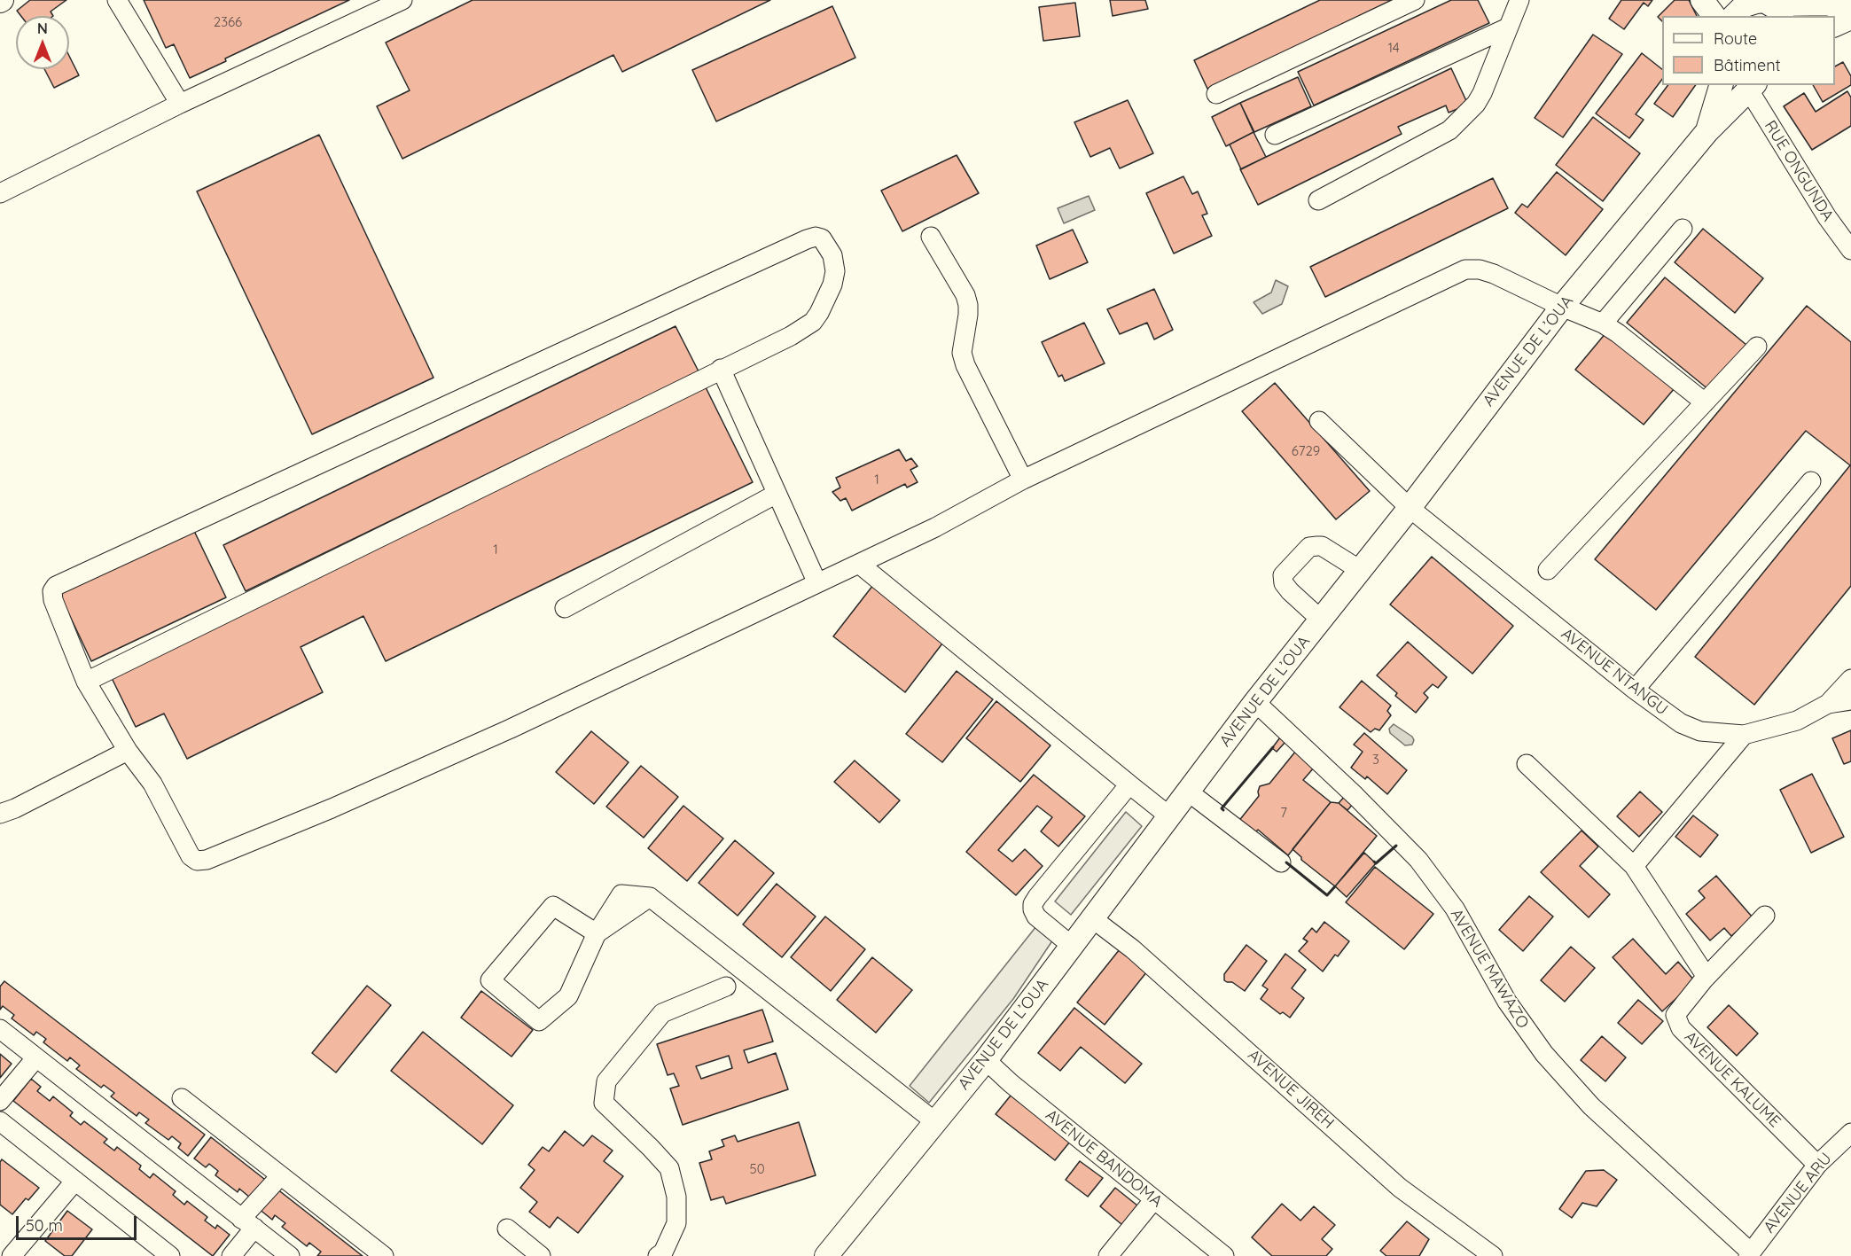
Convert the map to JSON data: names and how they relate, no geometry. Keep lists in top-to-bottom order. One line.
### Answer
{"streets":{"main road":["AVENUE DE L’OUA"],"street":["RUE ONGUNDA","AVENUE NTANGU","AVENUE MAWAZO","AVENUE KALUME","AVENUE JIREH","AVENUE BANDOMA","AVENUE ARU"]},"crossings":[["RUE ONGUNDA","AVENUE DE L’OUA"],["AVENUE DE L’OUA","AVENUE NTANGU"],["AVENUE DE L’OUA","AVENUE MAWAZO"],["AVENUE DE L’OUA","AVENUE JIREH"],["AVENUE DE L’OUA","AVENUE BANDOMA"],["AVENUE MAWAZO","AVENUE ARU"],["AVENUE KALUME","AVENUE ARU"]],"house_numbers":["2366","14","6729","1","1","3","7","50"],"legend":["Route","Bâtiment"],"scale_bar":"50 m","north":"top"}
